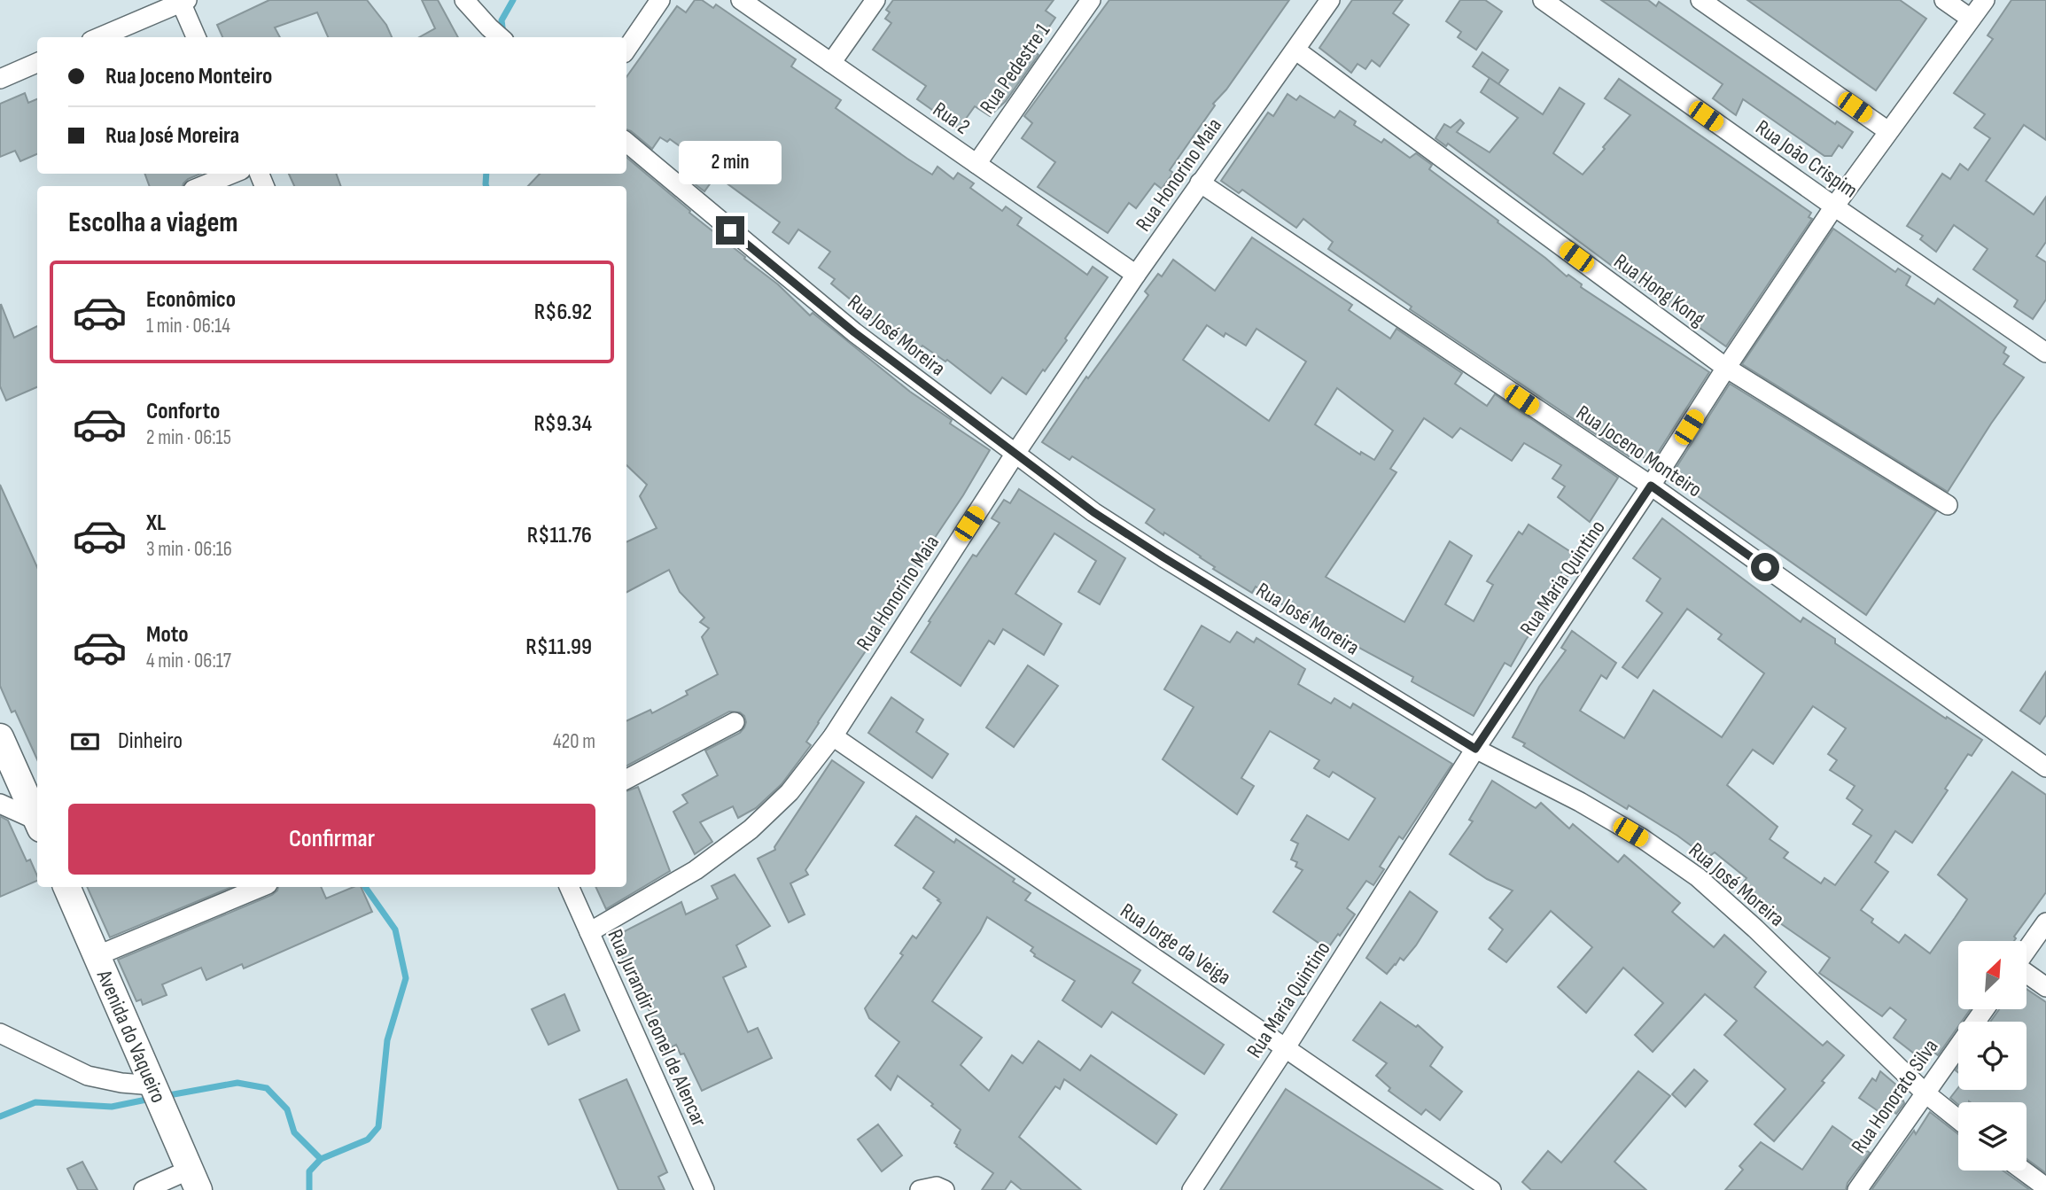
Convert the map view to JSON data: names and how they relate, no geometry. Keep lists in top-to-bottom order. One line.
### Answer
{"streets":{"street":["Rua Pedestre 1","Rua 2","Rua João Crispim","Rua Honorino Maia","Rua Hong Kong","Rua José Moreira","Rua Joceno Monteiro","Rua Maria Quintino","Rua Jorge da Veiga","Rua Jurandir Leonel de Alencar","Avenida do Vaqueiro","Rua Honorato Silva"]},"crossings":[["Rua Pedestre 1","Rua 2"],["Rua 2","Rua Honorino Maia"],["Rua João Crispim","Rua Maria Quintino"],["Rua Honorino Maia","Rua Hong Kong"],["Rua Honorino Maia","Rua José Moreira"],["Rua Honorino Maia","Rua Joceno Monteiro"],["Rua Honorino Maia","Rua Jorge da Veiga"],["Rua Honorino Maia","Rua Jurandir Leonel de Alencar"],["Rua Hong Kong","Rua Maria Quintino"],["Rua José Moreira","Rua Maria Quintino"],["Rua José Moreira","Rua Honorato Silva"],["Rua Joceno Monteiro","Rua Maria Quintino"],["Rua Maria Quintino","Rua Jorge da Veiga"]],"north":"top right","page":{"banner":["Rua Joceno Monteiro","Rua José Moreira"],"bubble":"2 min","heading":"Escolha a viagem","list":[{"name":"Econômico","note":"1 min · 06:14","value":"R$6.92"},{"name":"Conforto","note":"2 min · 06:15","value":"R$9.34"},{"name":"XL","note":"3 min · 06:16","value":"R$11.76"},{"name":"Moto","note":"4 min · 06:17","value":"R$11.99"}],"pay":["Dinheiro","420 m"],"buttons":"Confirmar"}}
